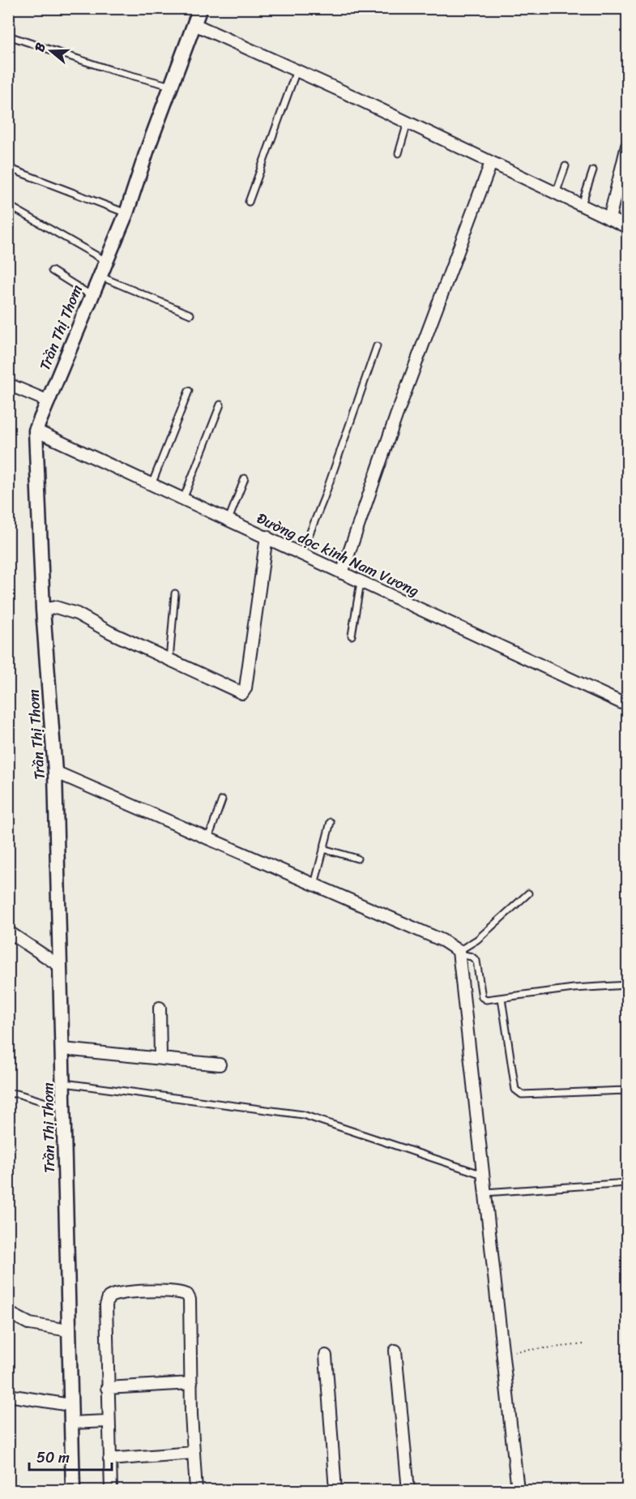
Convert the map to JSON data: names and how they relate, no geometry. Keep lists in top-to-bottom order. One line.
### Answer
{"streets":{"street":["Trần Thị Thơm","Đường dọc kinh Nam Vương"]},"crossings":[["Trần Thị Thơm","Đường dọc kinh Nam Vương"]],"scale_bar":"50 m","north":"left"}
